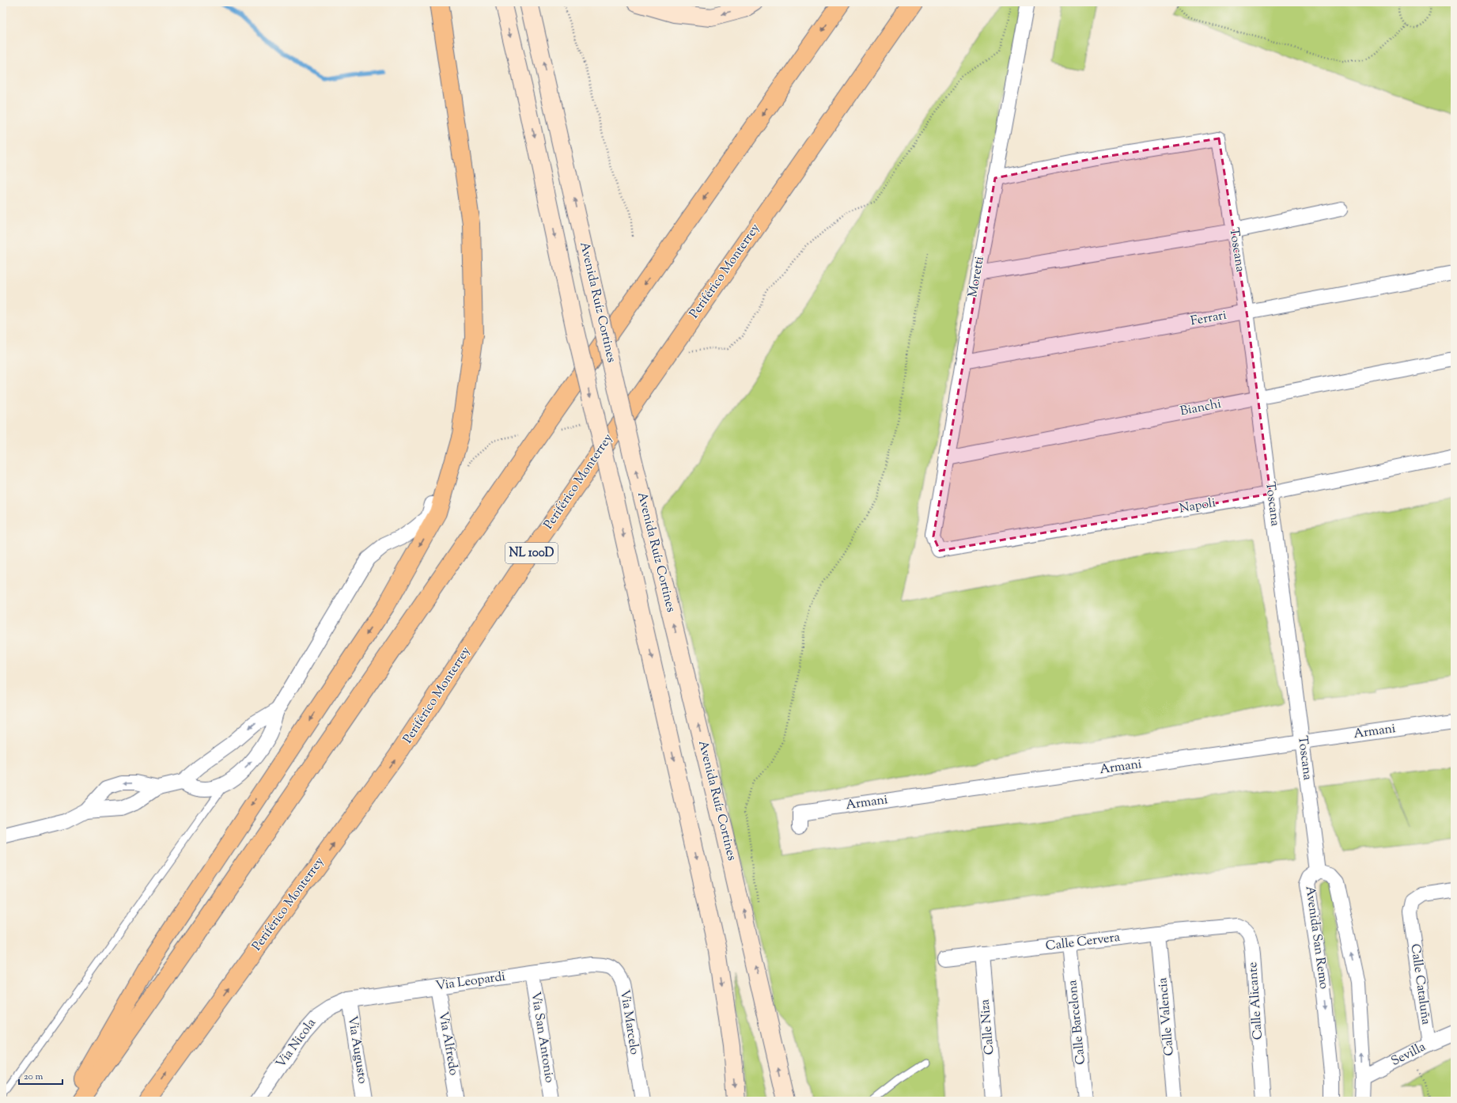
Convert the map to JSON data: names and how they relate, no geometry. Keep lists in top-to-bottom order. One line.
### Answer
{"streets":{"highway":["Periférico Monterrey","NL 100D"],"main road":["Avenida Ruíz Cortines"],"street":["Toscana","Moretti","Ferrari","Bianchi","Napoli","Armani","Avenida San Remo","Calle Cervera","Via Leopardi","Calle Cataluña","Calle Alicante","Calle Valencia","Via Marcelo","Calle Barcelona","Calle Niza","Via San Antonio","Via Nicola","Via Alfredo","Via Augusto","Sevilla"]},"crossings":[["Toscana","Moretti"],["Toscana","Ferrari"],["Toscana","Bianchi"],["Toscana","Napoli"],["Toscana","Armani"],["Toscana","Avenida San Remo"],["Moretti","Ferrari"],["Moretti","Bianchi"],["Moretti","Napoli"],["Avenida San Remo","Sevilla"],["Calle Cervera","Calle Alicante"],["Calle Cervera","Calle Valencia"],["Calle Cervera","Calle Barcelona"],["Calle Cervera","Calle Niza"],["Via Leopardi","Via Marcelo"],["Via Leopardi","Via San Antonio"],["Via Leopardi","Via Nicola"],["Via Leopardi","Via Alfredo"],["Via Leopardi","Via Augusto"],["Calle Cataluña","Sevilla"],["Via Nicola","Via Augusto"]],"scale_bar":"20 m"}
